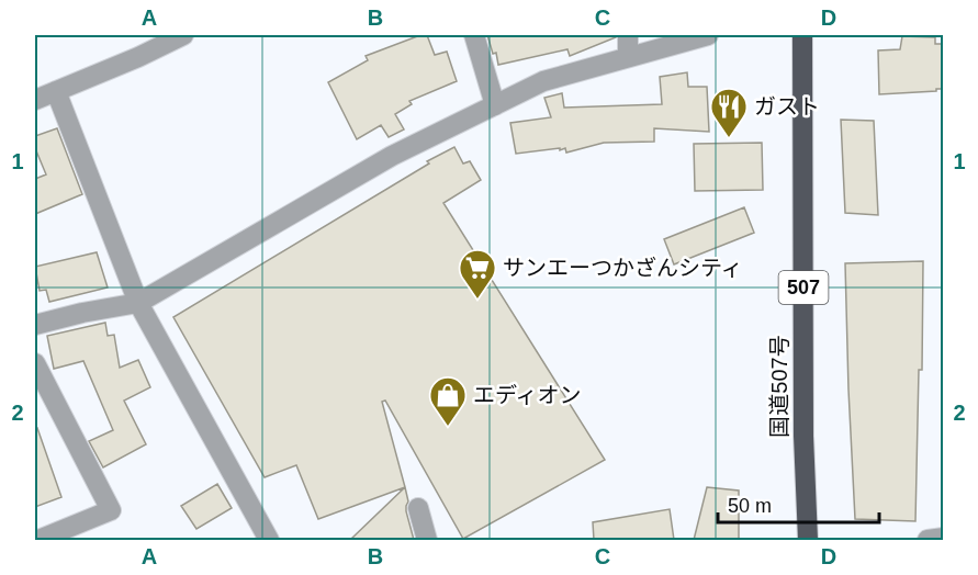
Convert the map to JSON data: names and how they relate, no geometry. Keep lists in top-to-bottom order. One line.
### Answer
{"streets":{"highway":["507","国道507号"]},"places":{"restaurant":["ガスト"],"supermarket":["サンエーつかざんシティ"],"shop":["エディオン"]},"scale_bar":"50 m","grid":{"columns":["A","B","C","D"],"rows":["1","2"]}}
